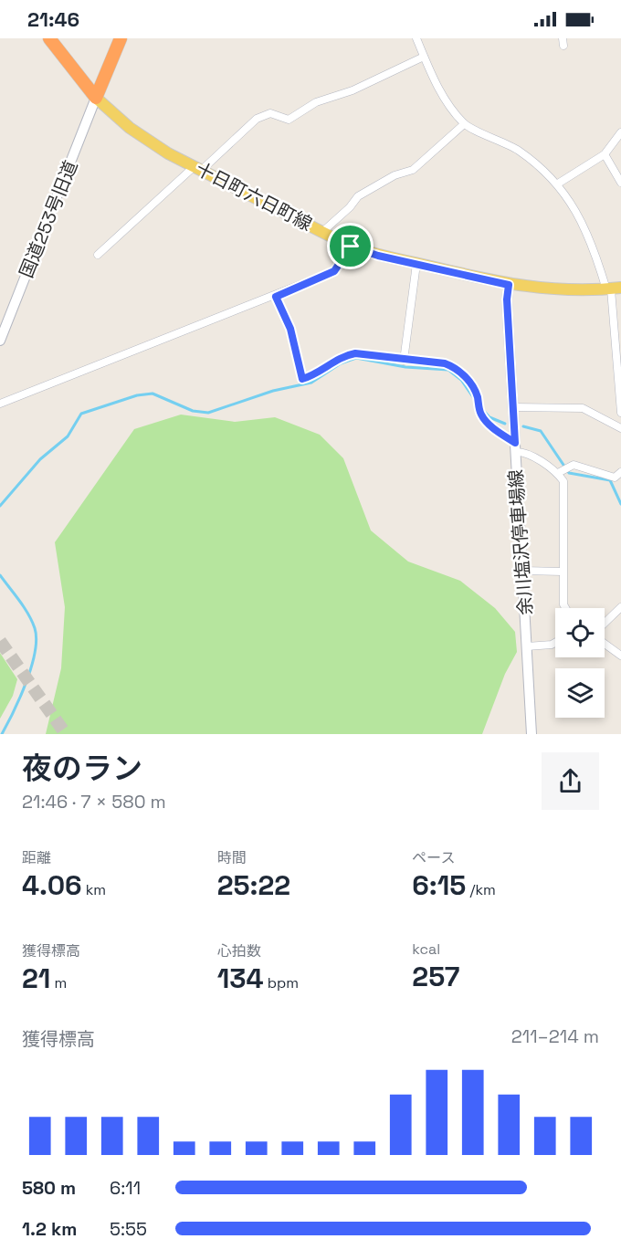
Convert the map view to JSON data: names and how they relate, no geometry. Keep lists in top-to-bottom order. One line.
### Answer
{"streets":{"main road":["十日町六日町線","国道253号旧道","余川塩沢停車場線"]},"crossings":[["十日町六日町線","国道253号旧道"],["十日町六日町線","余川塩沢停車場線"]],"page":{"status":"21:46","heading":["夜のラン","21:46 · 7 × 580 m"],"stats":[["距離","4.06 km"],["時間","25:22"],["ペース","6:15 /km"],["獲得標高","21 m"],["心拍数","134 bpm"],["kcal","257"]],"chart":["獲得標高","211–214 m"],"list":[{"name":"580 m","note":"6:11"},{"name":"1.2 km","note":"5:55"}]}}
